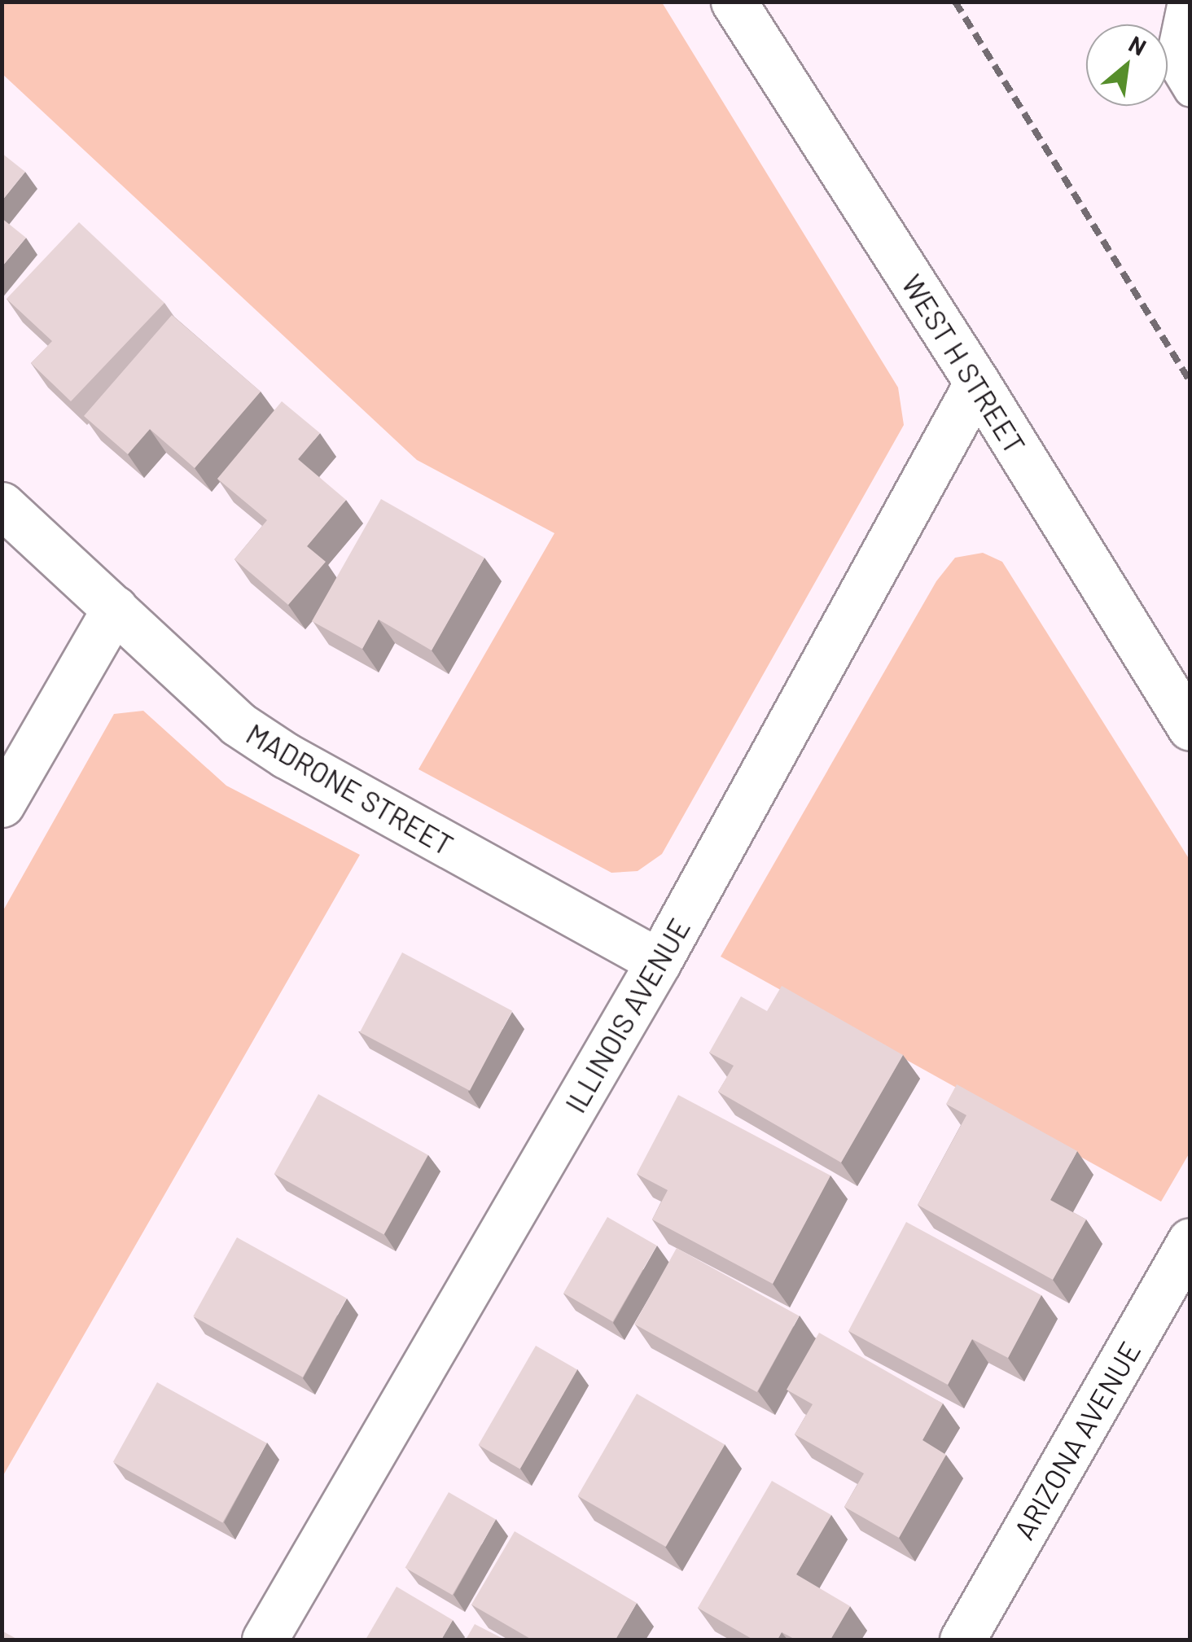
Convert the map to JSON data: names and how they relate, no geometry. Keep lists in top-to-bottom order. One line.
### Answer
{"streets":{"street":["WEST H STREET","MADRONE STREET","ILLINOIS AVENUE","ARIZONA AVENUE"]},"crossings":[["WEST H STREET","ILLINOIS AVENUE"],["MADRONE STREET","ILLINOIS AVENUE"]],"north":"top right"}
